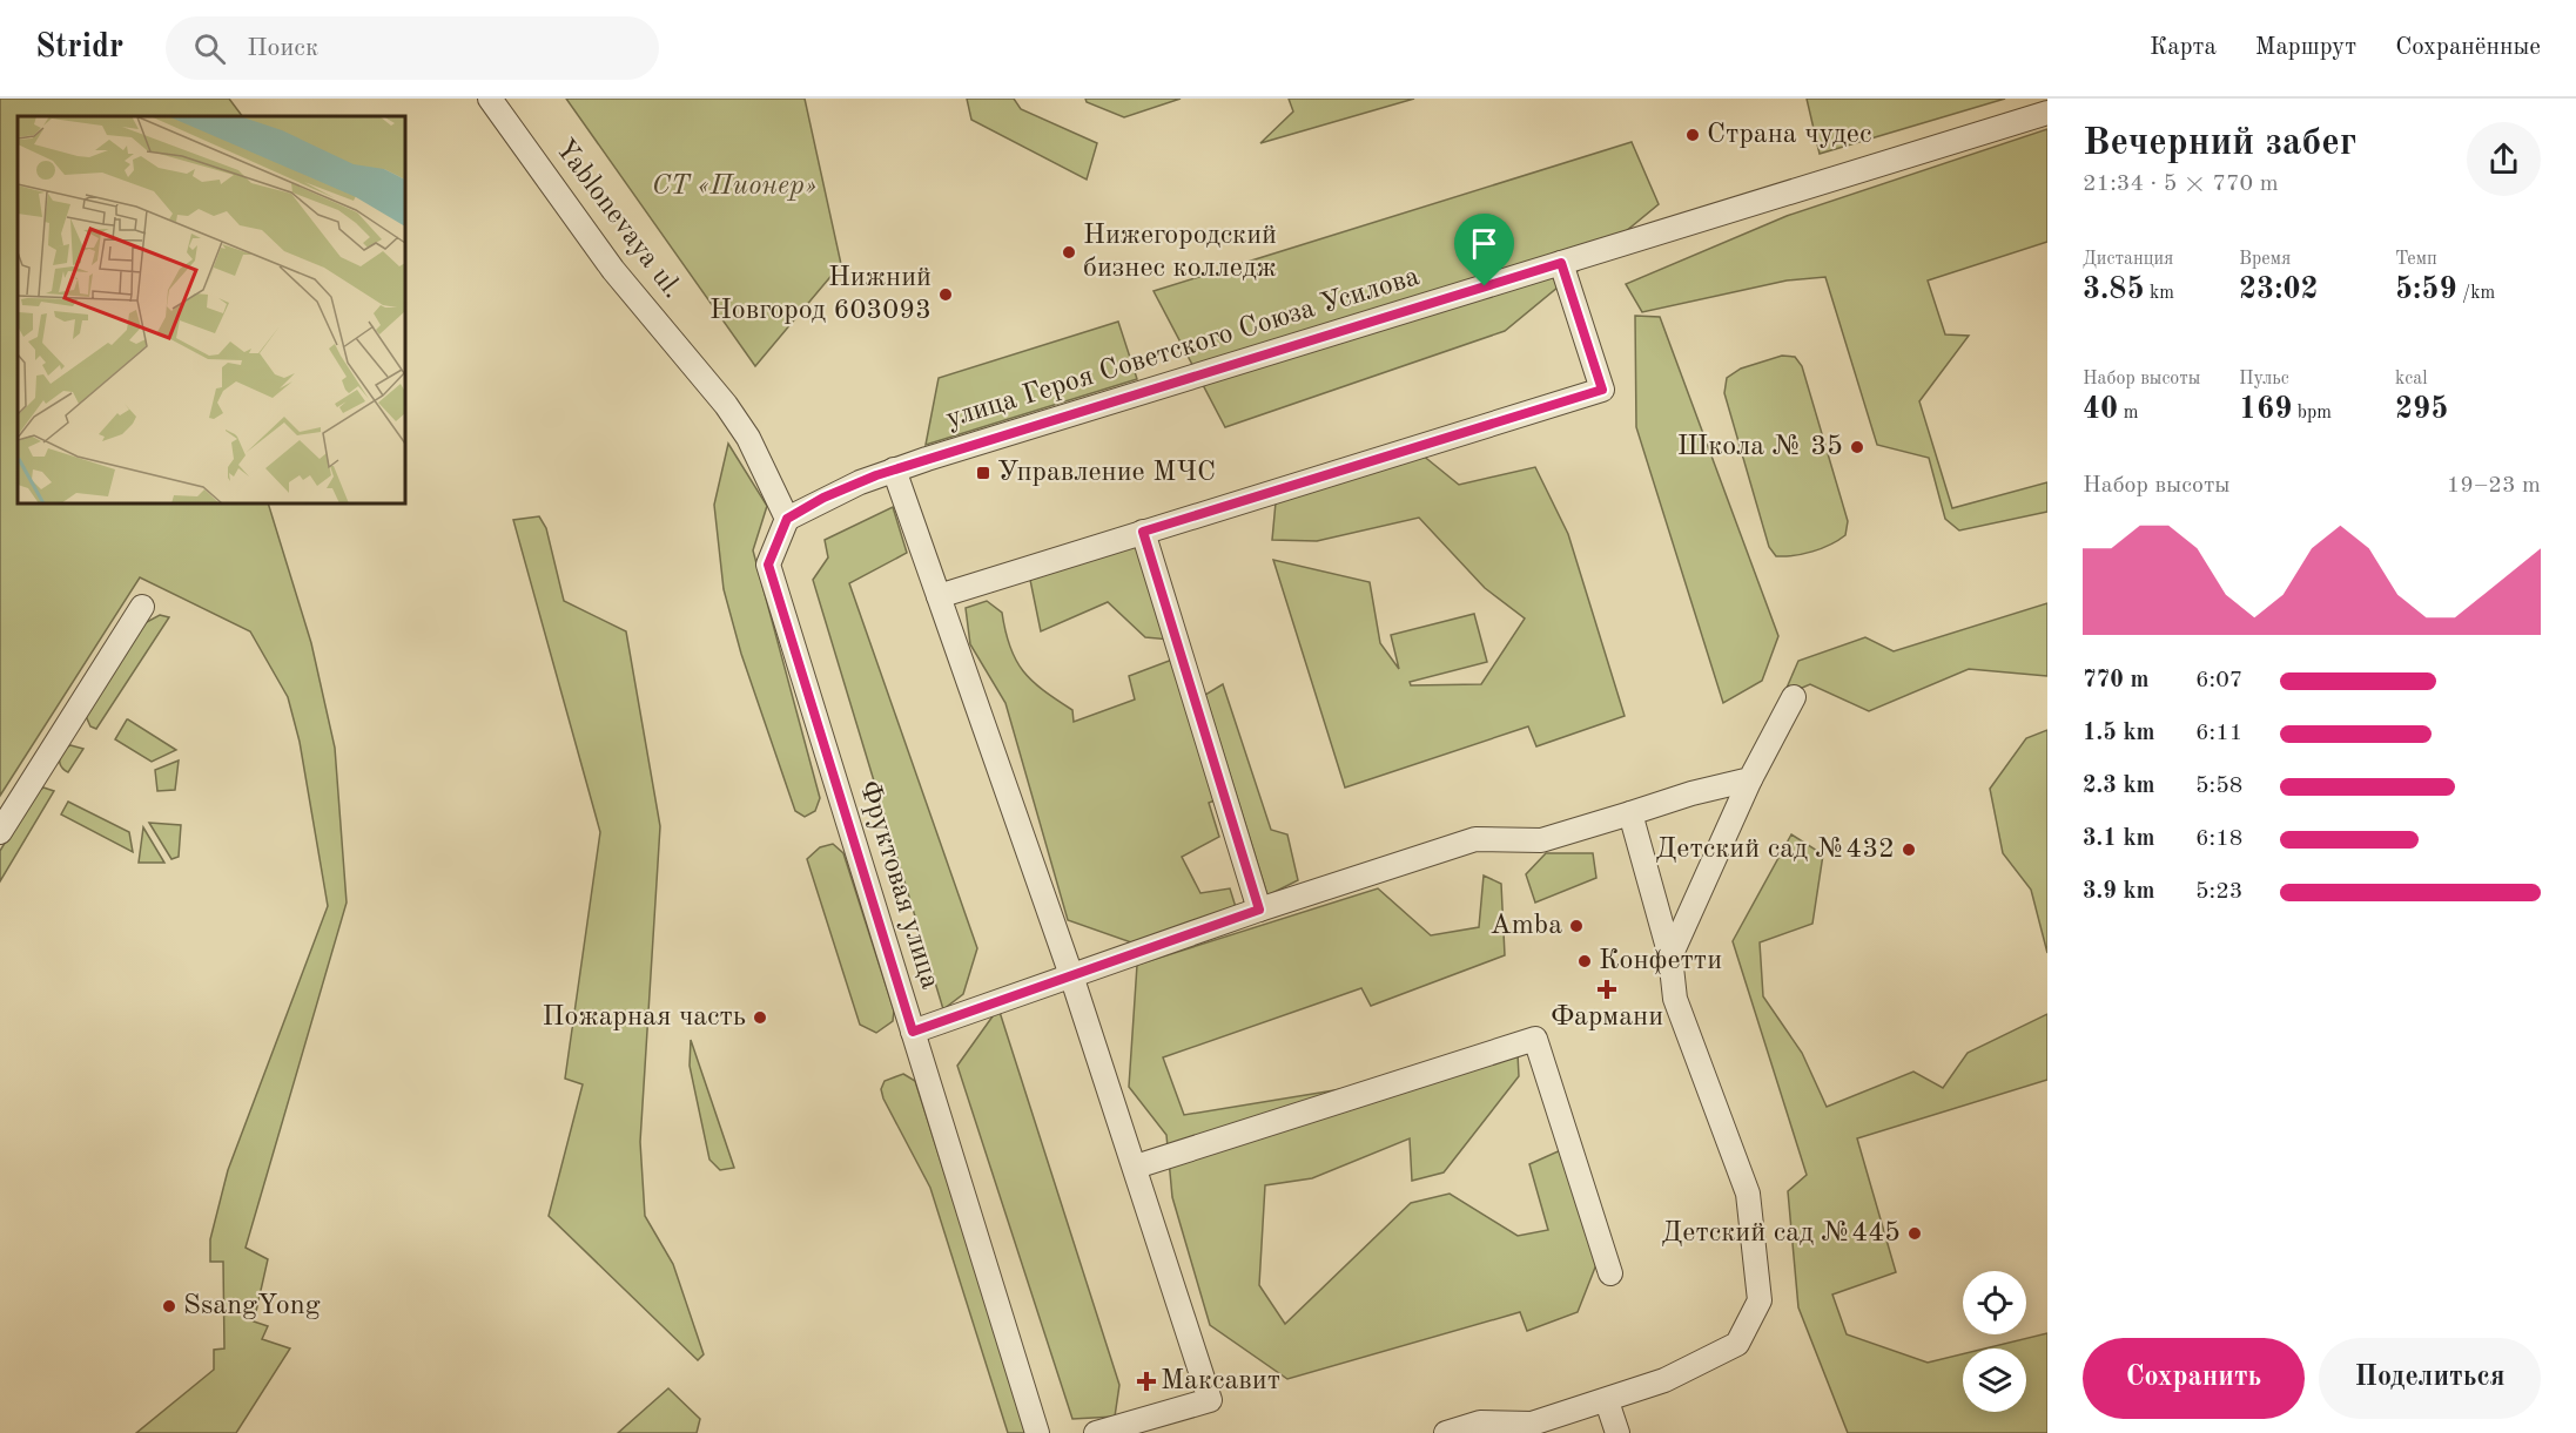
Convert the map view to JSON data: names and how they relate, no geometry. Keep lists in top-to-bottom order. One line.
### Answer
{"streets":{"street":["Yablonevaya ul.","улица Героя Советского Союза Усилова","Фруктовая улица"]},"crossings":[["Yablonevaya ul.","улица Героя Советского Союза Усилова"],["Yablonevaya ul.","Фруктовая улица"],["улица Героя Советского Союза Усилова","Фруктовая улица"]],"parks":["СТ «Пионер»"],"places":{"other":["Страна чудес","Нижегородский бизнес колледж","Нижний Новгород 603093","Школа № 35","Детский сад №432","Amba","Конфетти","Пожарная часть","Детский сад №445","SsangYong"],"transit":["Управление МЧС"],"health":["Фармани","Максавит"]},"page":{"header":"Stridr","search":"Поиск","nav":["Карта","Маршрут","Сохранённые"],"heading":["Вечерний забег","21:34 · 5 × 770 m"],"stats":[["Дистанция","3.85 km"],["Время","23:02"],["Темп","5:59 /km"],["Набор высоты","40 m"],["Пульс","169 bpm"],["kcal","295"]],"chart":["Набор высоты","19–23 m"],"list":[{"name":"770 m","note":"6:07"},{"name":"1.5 km","note":"6:11"},{"name":"2.3 km","note":"5:58"},{"name":"3.1 km","note":"6:18"},{"name":"3.9 km","note":"5:23"}],"buttons":["Сохранить","Поделиться"]}}
